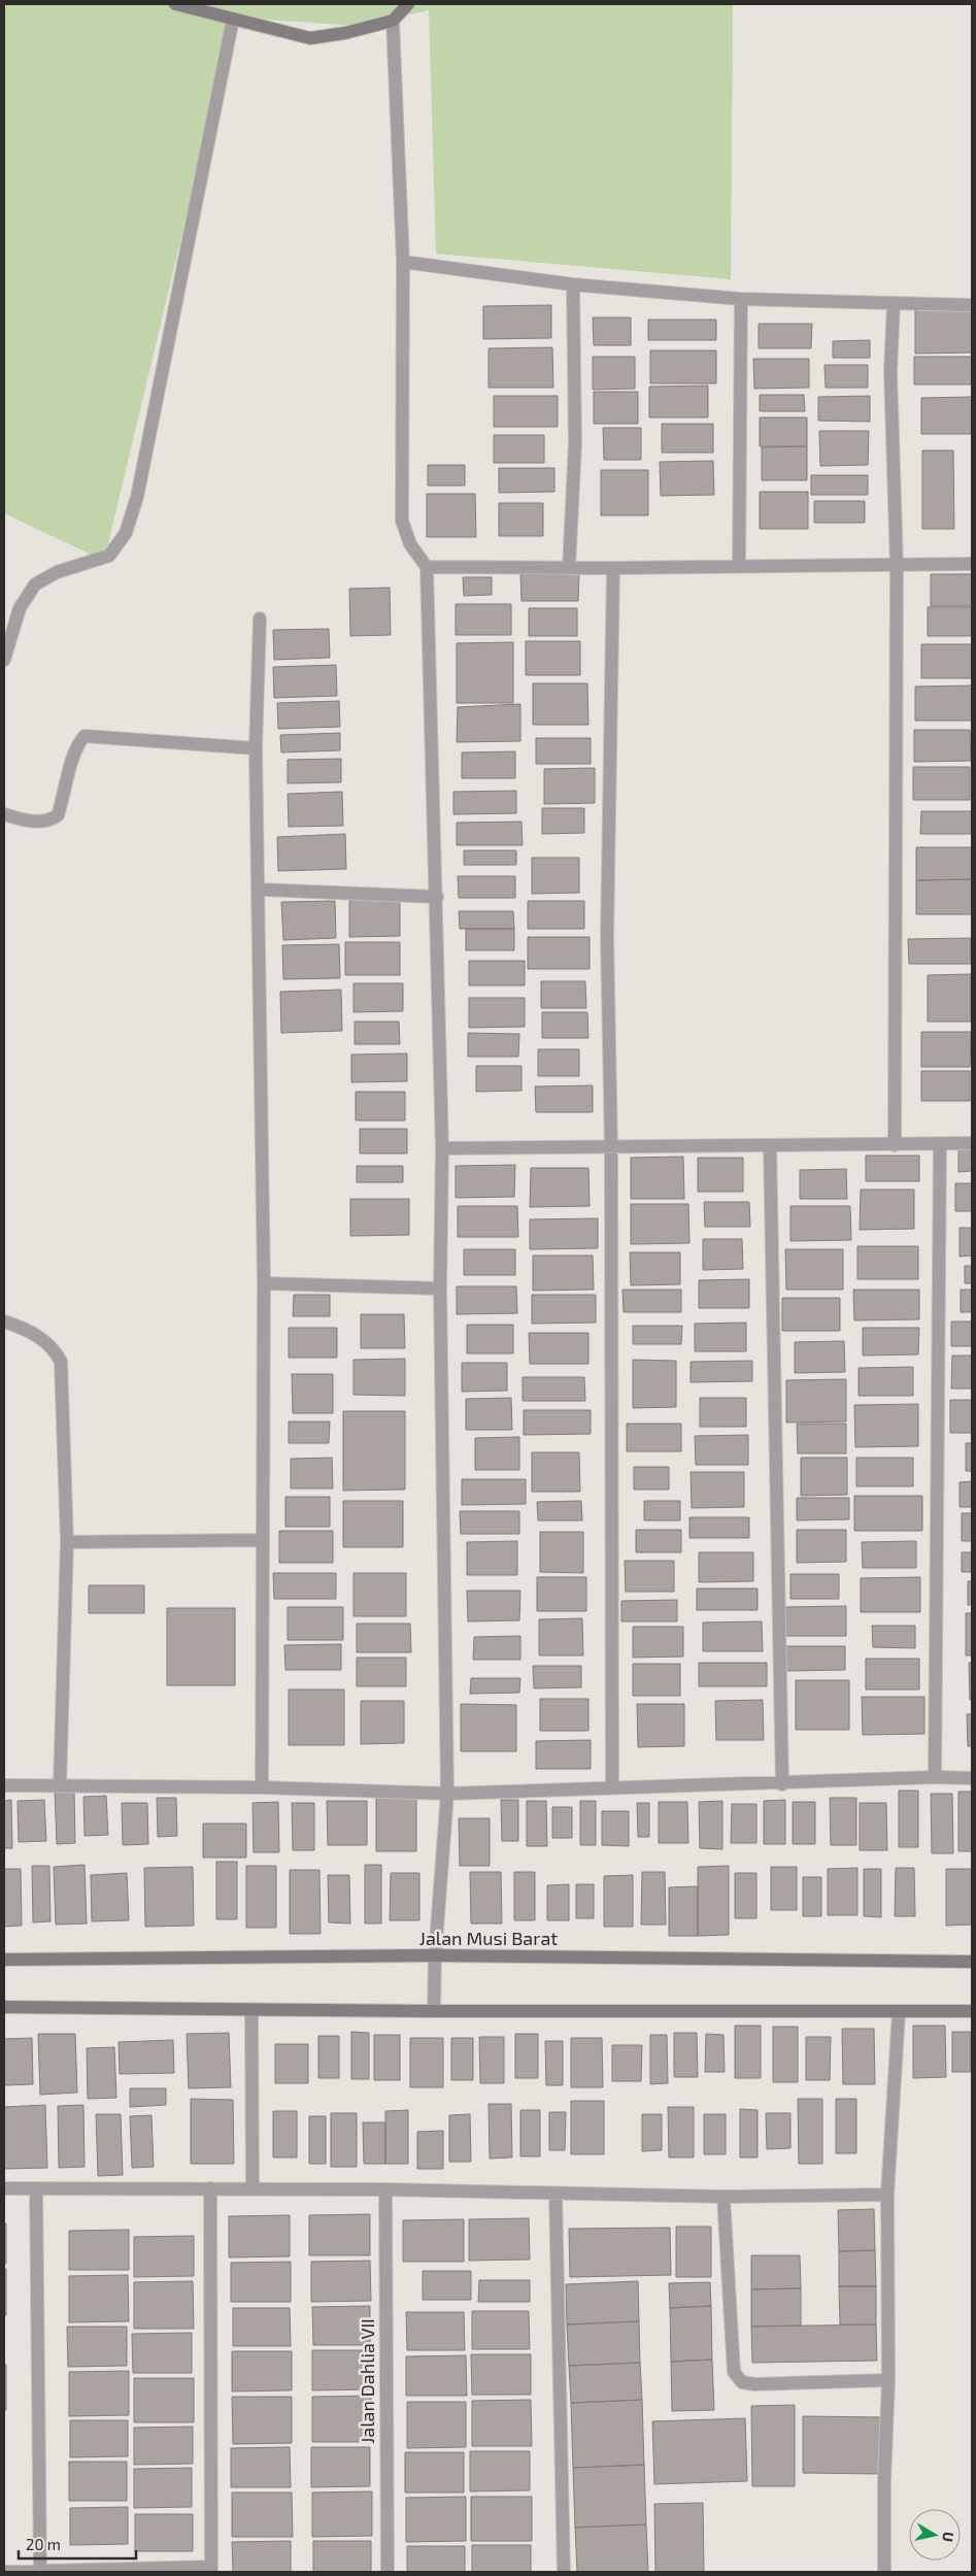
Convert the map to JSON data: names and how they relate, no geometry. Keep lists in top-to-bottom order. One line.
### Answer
{"streets":{"street":["Jalan Musi Barat","Jalan Dahlia VII"]},"scale_bar":"20 m","north":"right"}
